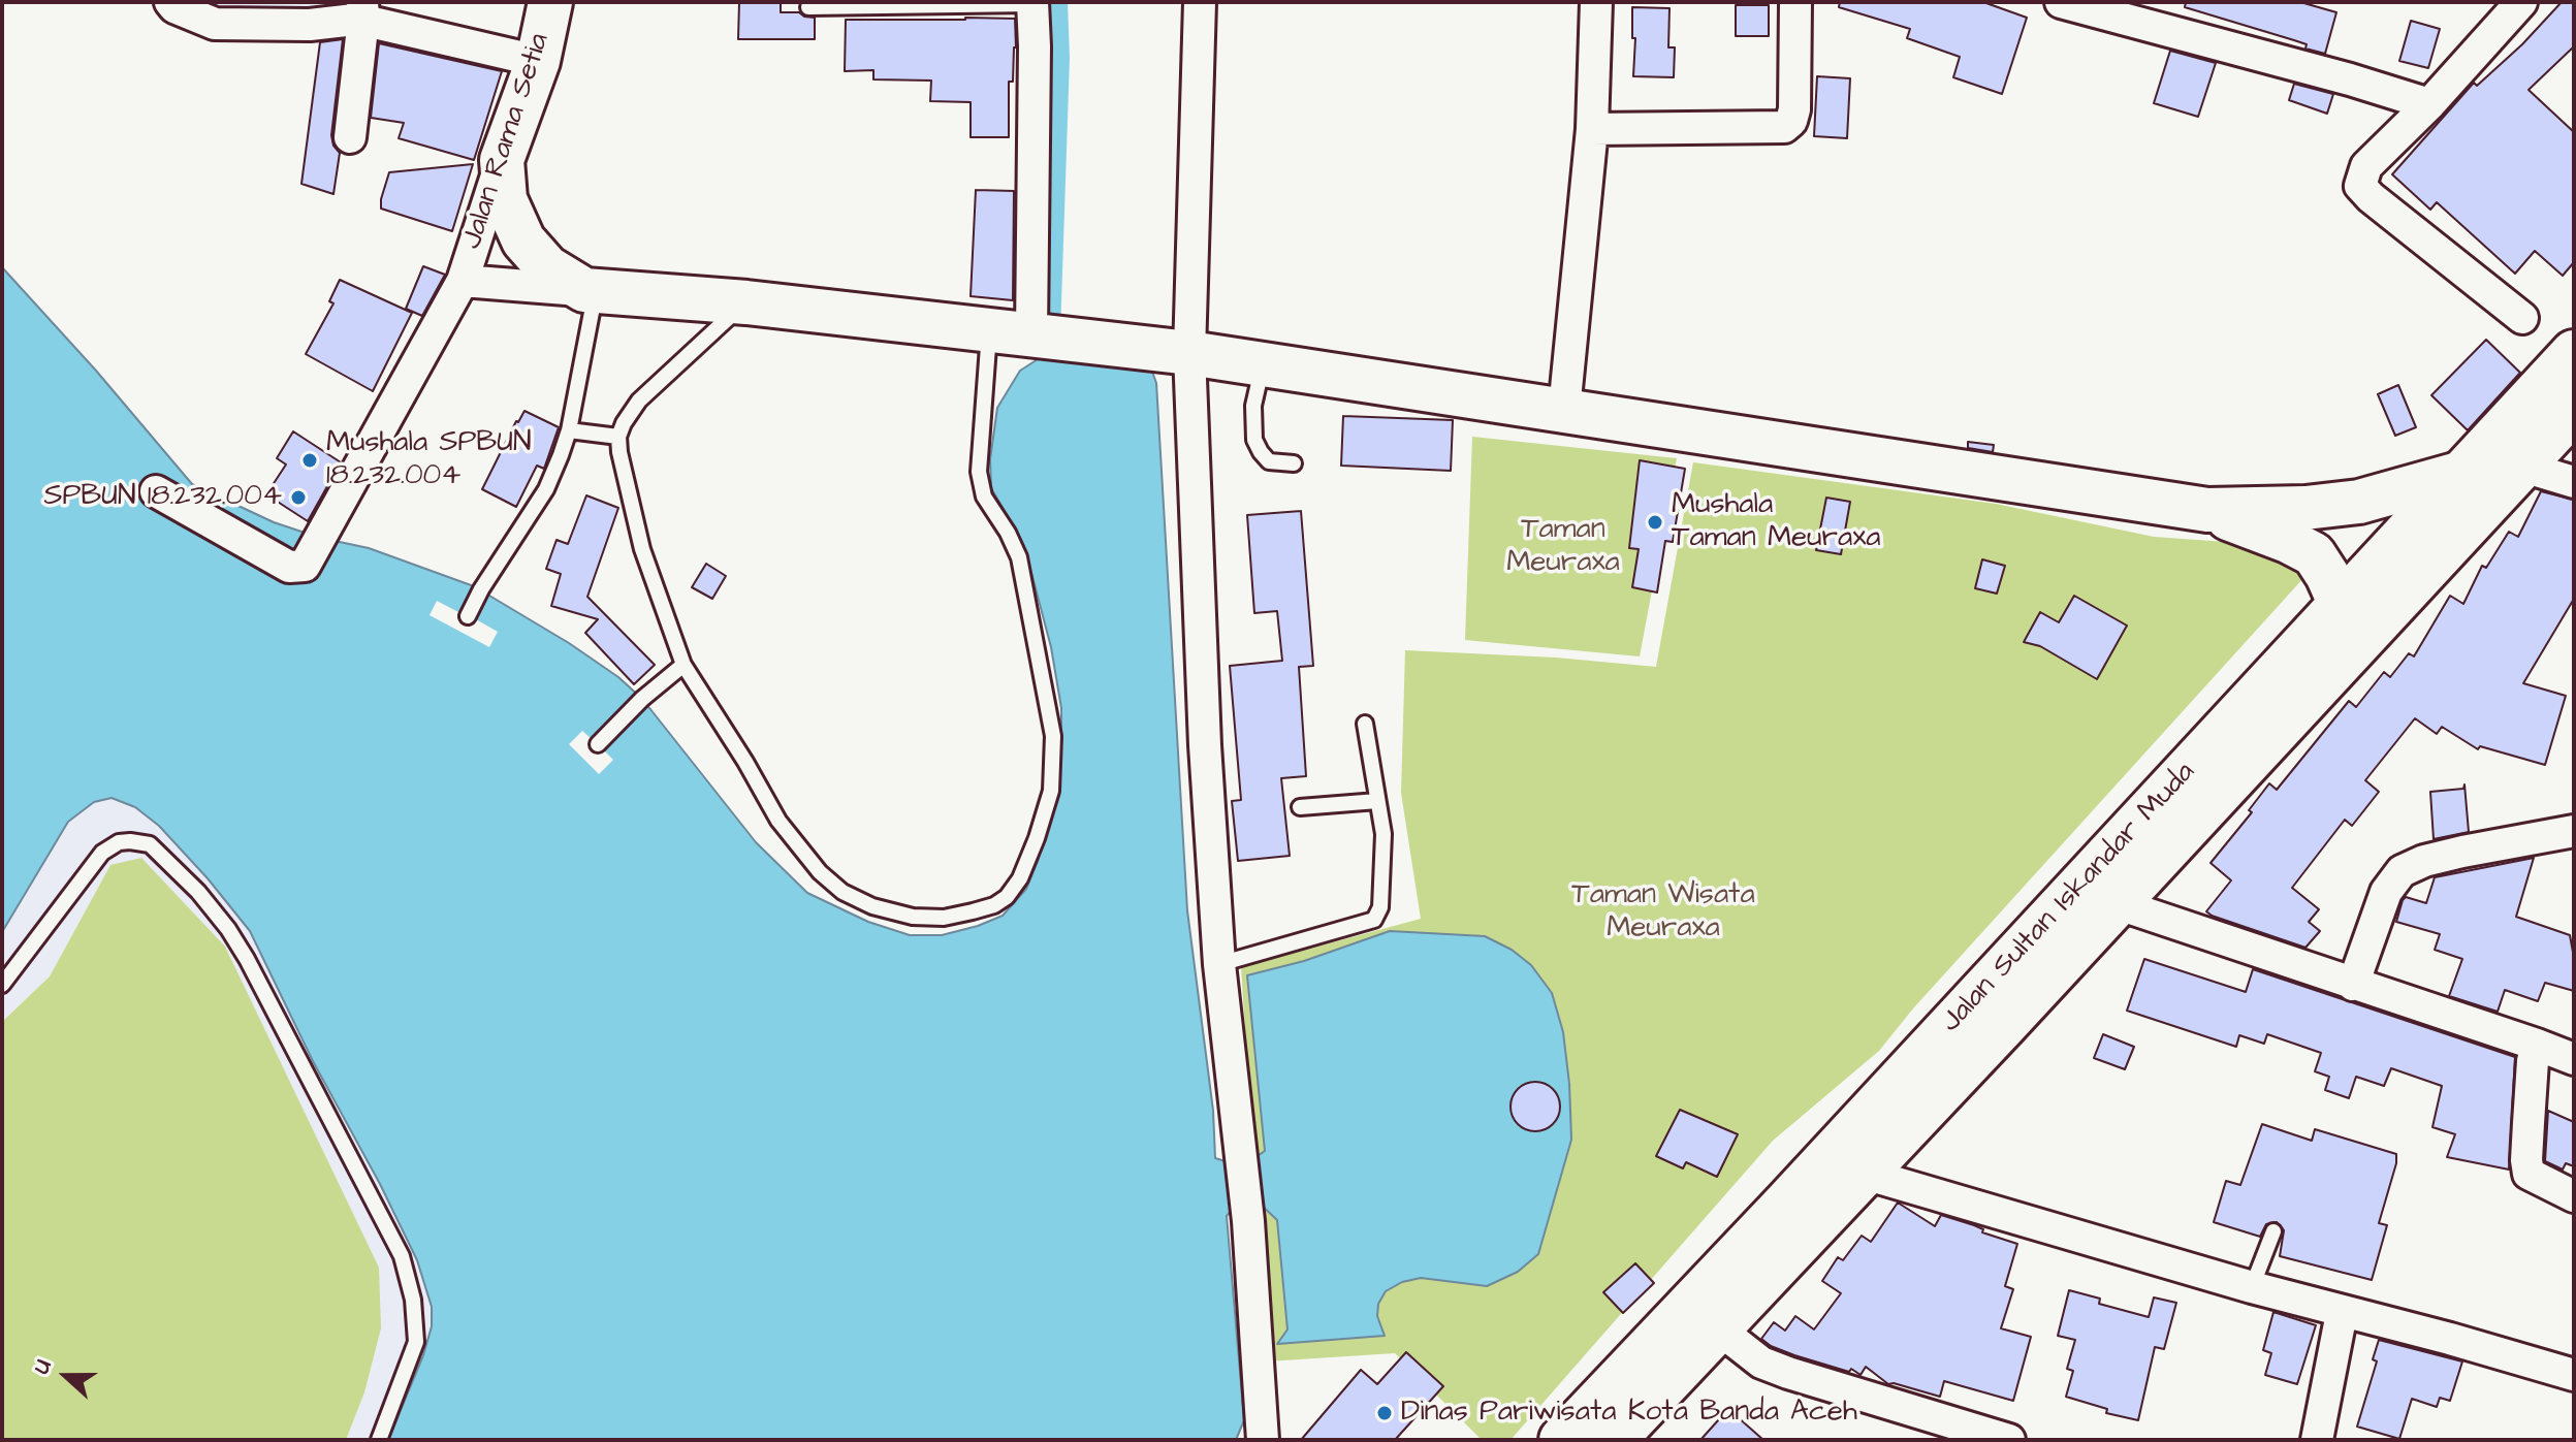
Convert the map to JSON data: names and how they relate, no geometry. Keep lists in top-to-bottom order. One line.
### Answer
{"streets":{"highway":["Jalan Sultan Iskandar Muda"],"street":["Jalan Rama Setia"]},"parks":["Taman Meuraxa","Taman Wisata Meuraxa"],"places":["Mushala SPBUN 18.232.004","SPBUN 18.232.004","Mushala Taman Meuraxa","Dinas Pariwisata Kota Banda Aceh"],"north":"left"}
